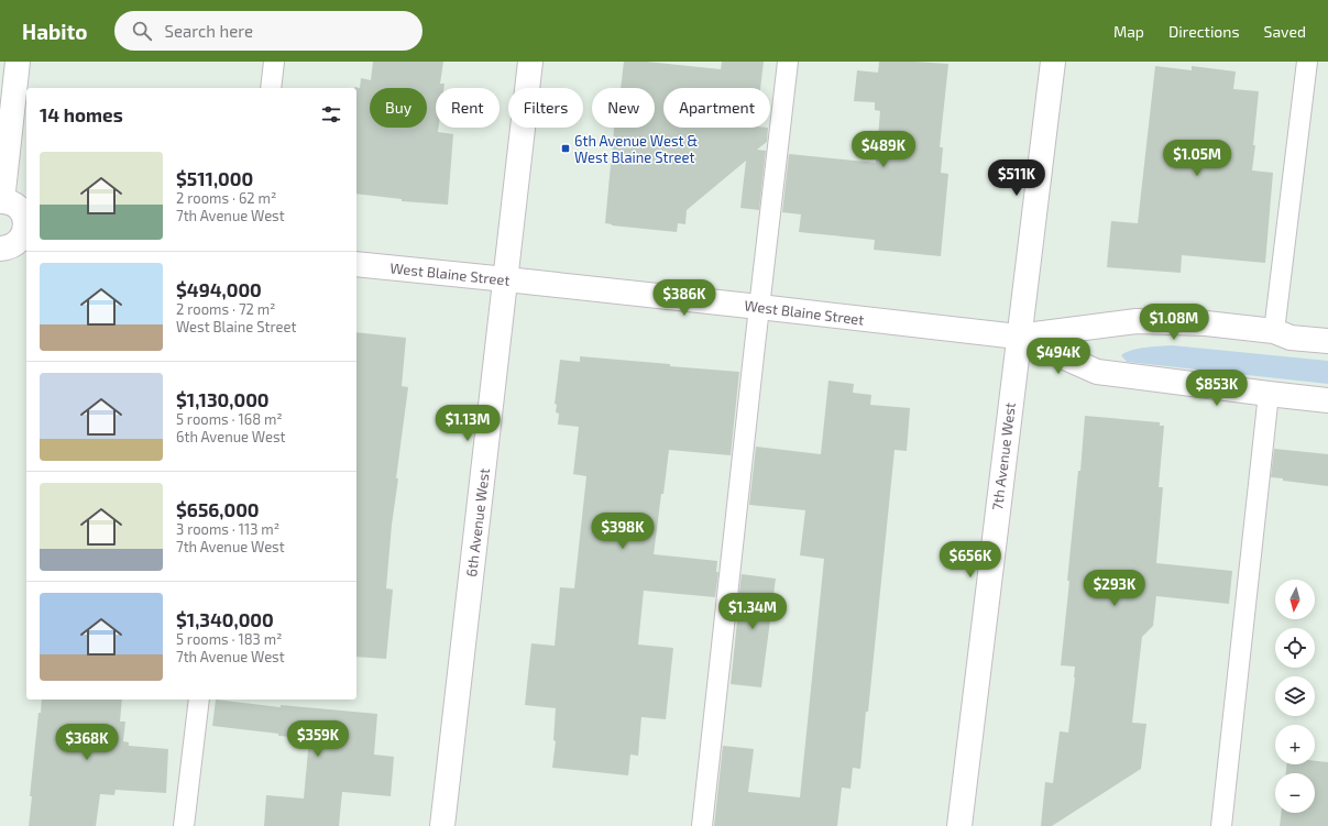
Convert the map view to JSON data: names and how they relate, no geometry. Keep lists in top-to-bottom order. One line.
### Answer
{"streets":{"street":["West Blaine Street","7th Avenue West","6th Avenue West"]},"crossings":[["West Blaine Street","7th Avenue West"],["West Blaine Street","6th Avenue West"]],"places":{"transit":["6th Avenue West & West Blaine Street"]},"north":"bottom","page":{"header":"Habito","search":"Search here","nav":["Map","Directions","Saved"],"chip":["Buy","Rent","Filters","New","Apartment"],"heading":"14 homes","price":["$489K","$1.05M","$511K","$386K","$1.08M","$494K","$853K","$1.13M","$398K","$656K","$293K","$1.34M","$359K","$368K"],"list":[{"name":"$511,000","note":"2 rooms · 62 m² · 7th Avenue West"},{"name":"$494,000","note":"2 rooms · 72 m² · West Blaine Street"},{"name":"$1,130,000","note":"5 rooms · 168 m² · 6th Avenue West"},{"name":"$656,000","note":"3 rooms · 113 m² · 7th Avenue West"},{"name":"$1,340,000","note":"5 rooms · 183 m² · 7th Avenue West"}],"map_buttons":["+","−"]}}
